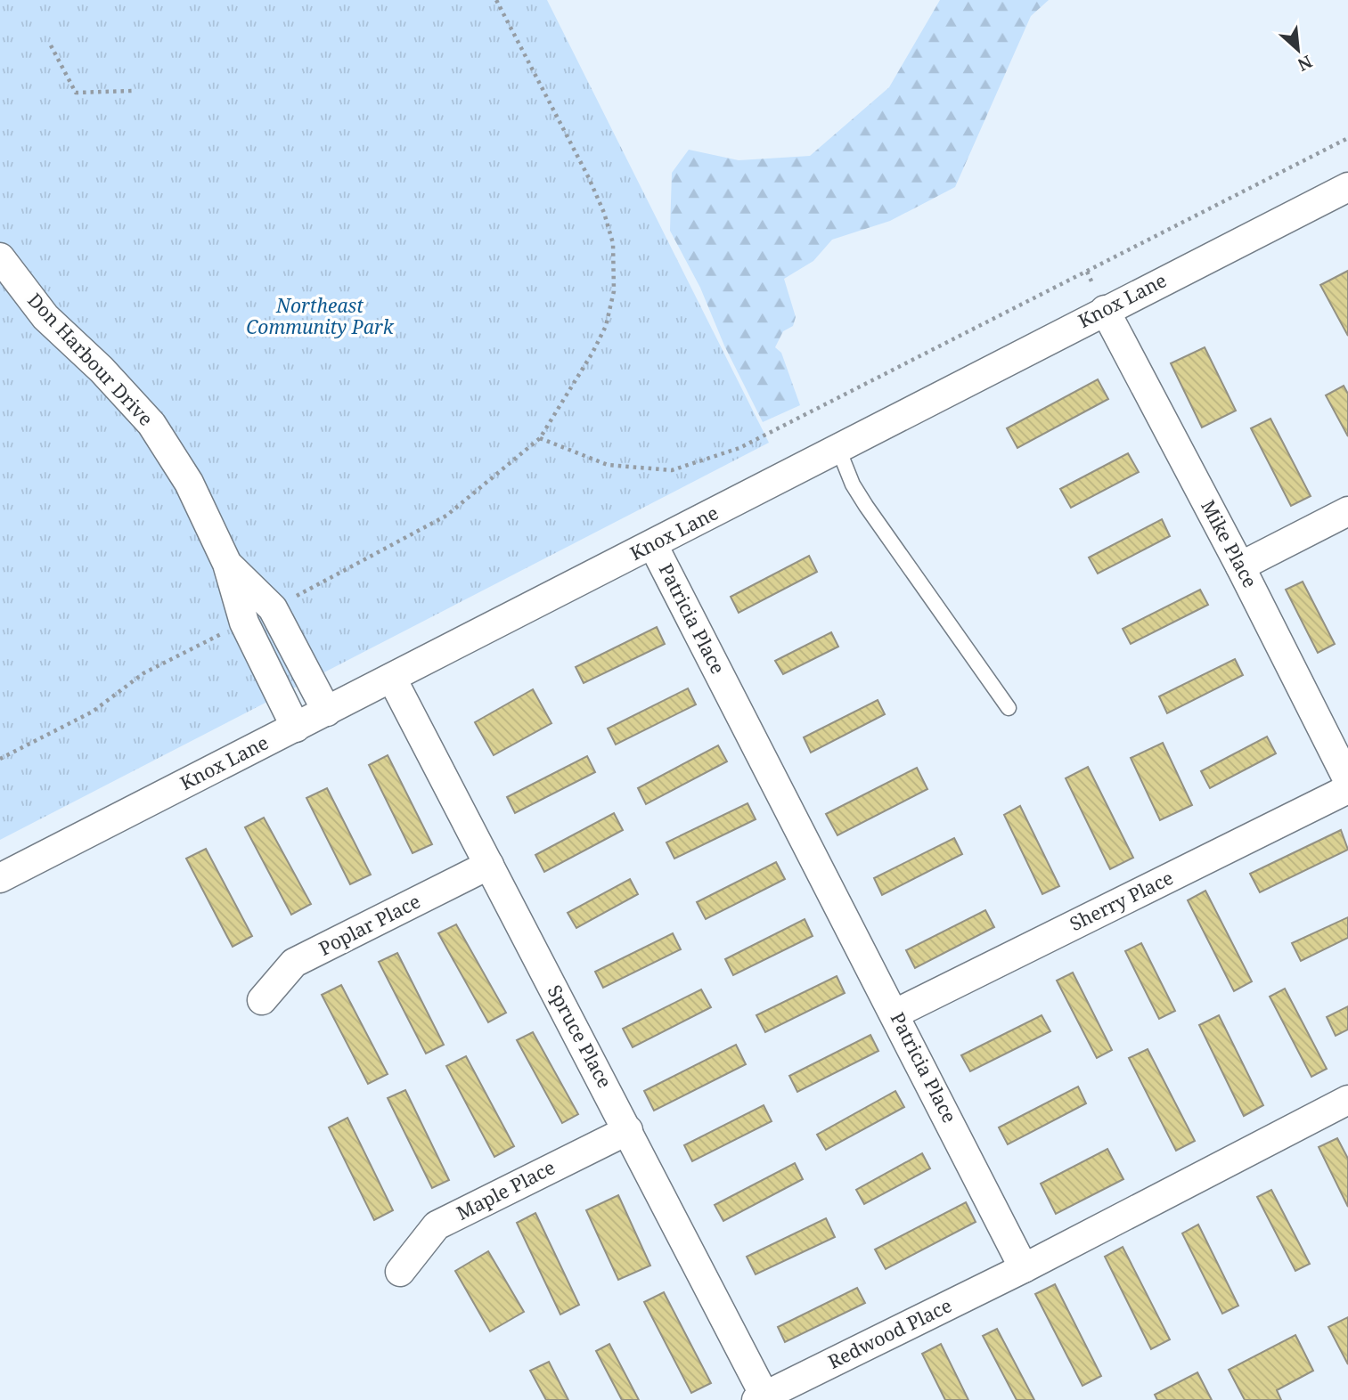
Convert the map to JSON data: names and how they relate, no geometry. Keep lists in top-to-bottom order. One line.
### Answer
{"streets":{"street":["Knox Lane","Don Harbour Drive","Mike Place","Patricia Place","Sherry Place","Poplar Place","Spruce Place","Maple Place","Redwood Place"]},"crossings":[["Knox Lane","Don Harbour Drive"],["Knox Lane","Mike Place"],["Knox Lane","Patricia Place"],["Knox Lane","Spruce Place"],["Patricia Place","Sherry Place"],["Patricia Place","Redwood Place"],["Poplar Place","Spruce Place"],["Spruce Place","Maple Place"],["Spruce Place","Redwood Place"]],"parks":["Northeast Community Park"],"north":"bottom right"}
